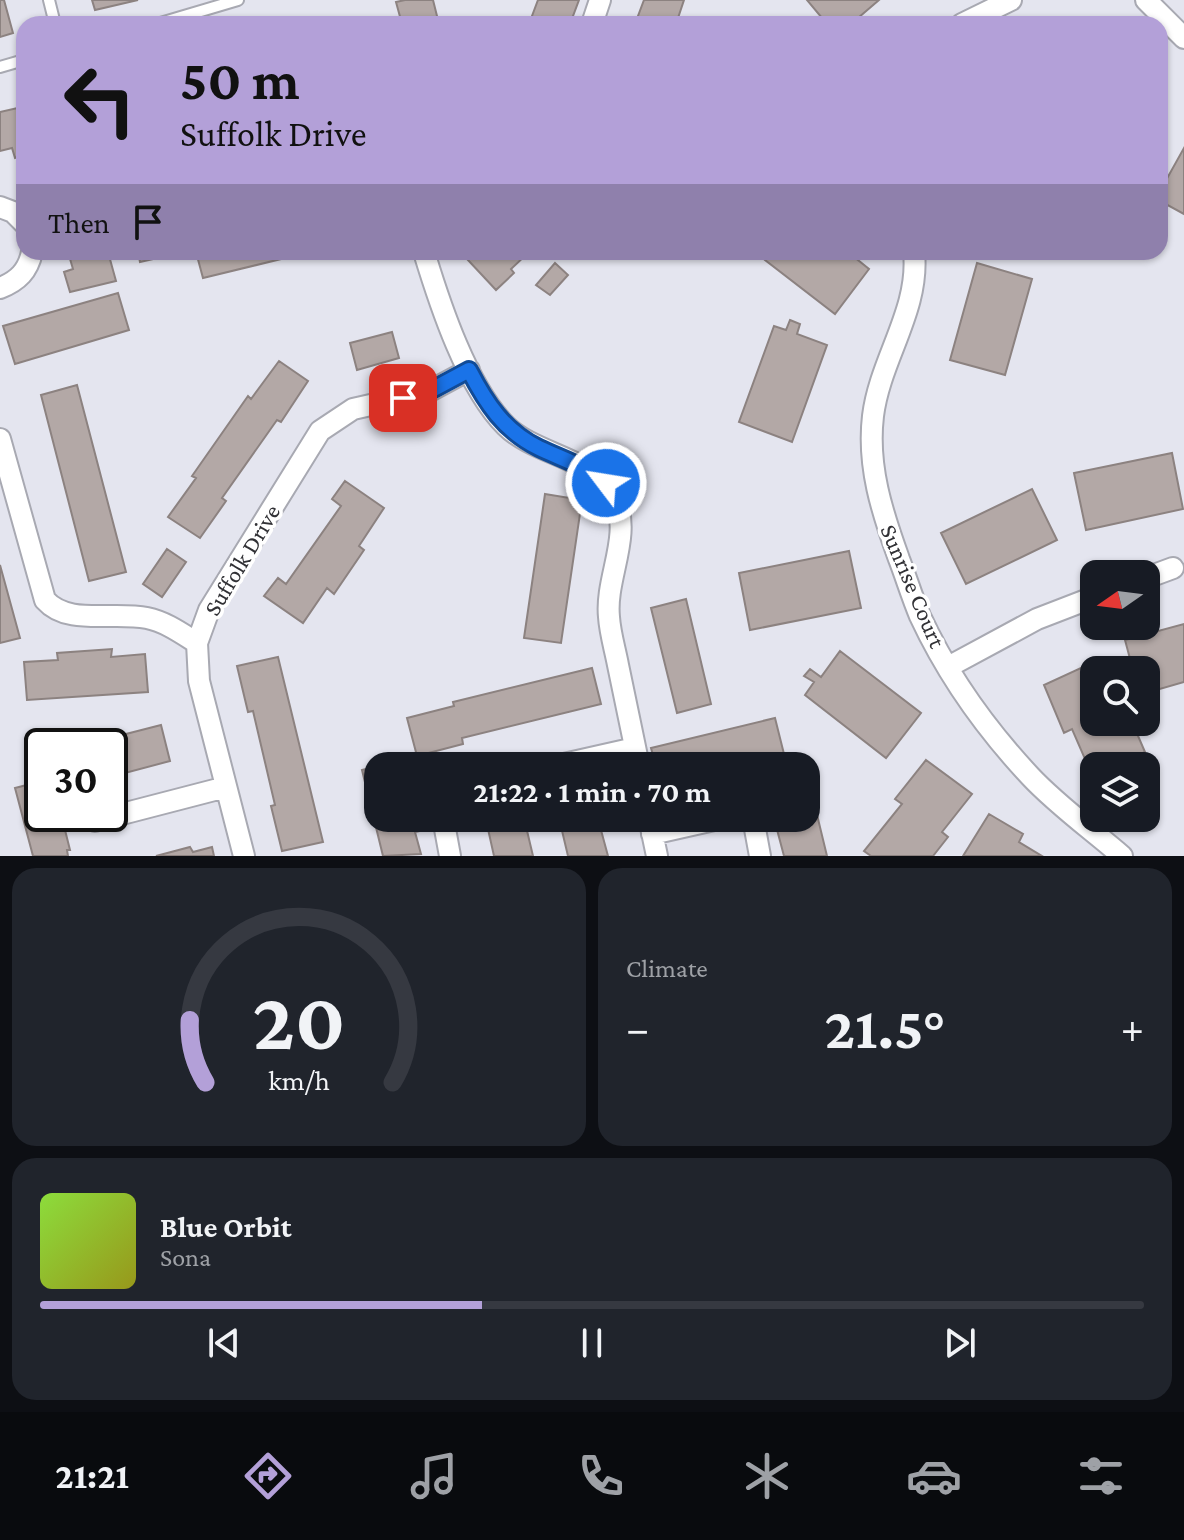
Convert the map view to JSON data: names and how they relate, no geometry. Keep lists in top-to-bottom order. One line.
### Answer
{"streets":{"street":["Suffolk Drive","Sunrise Court"]},"north":"left","page":{"turn":["50 m","Suffolk Drive"],"then":"Then","limit":"30","trip":"21:22 · 1 min · 70 m","tile":"Climate","heat":["−","21.5°","+"],"song":["Blue Orbit","Sona"],"tabs":"21:21","gauge":["20","km/h"]}}
